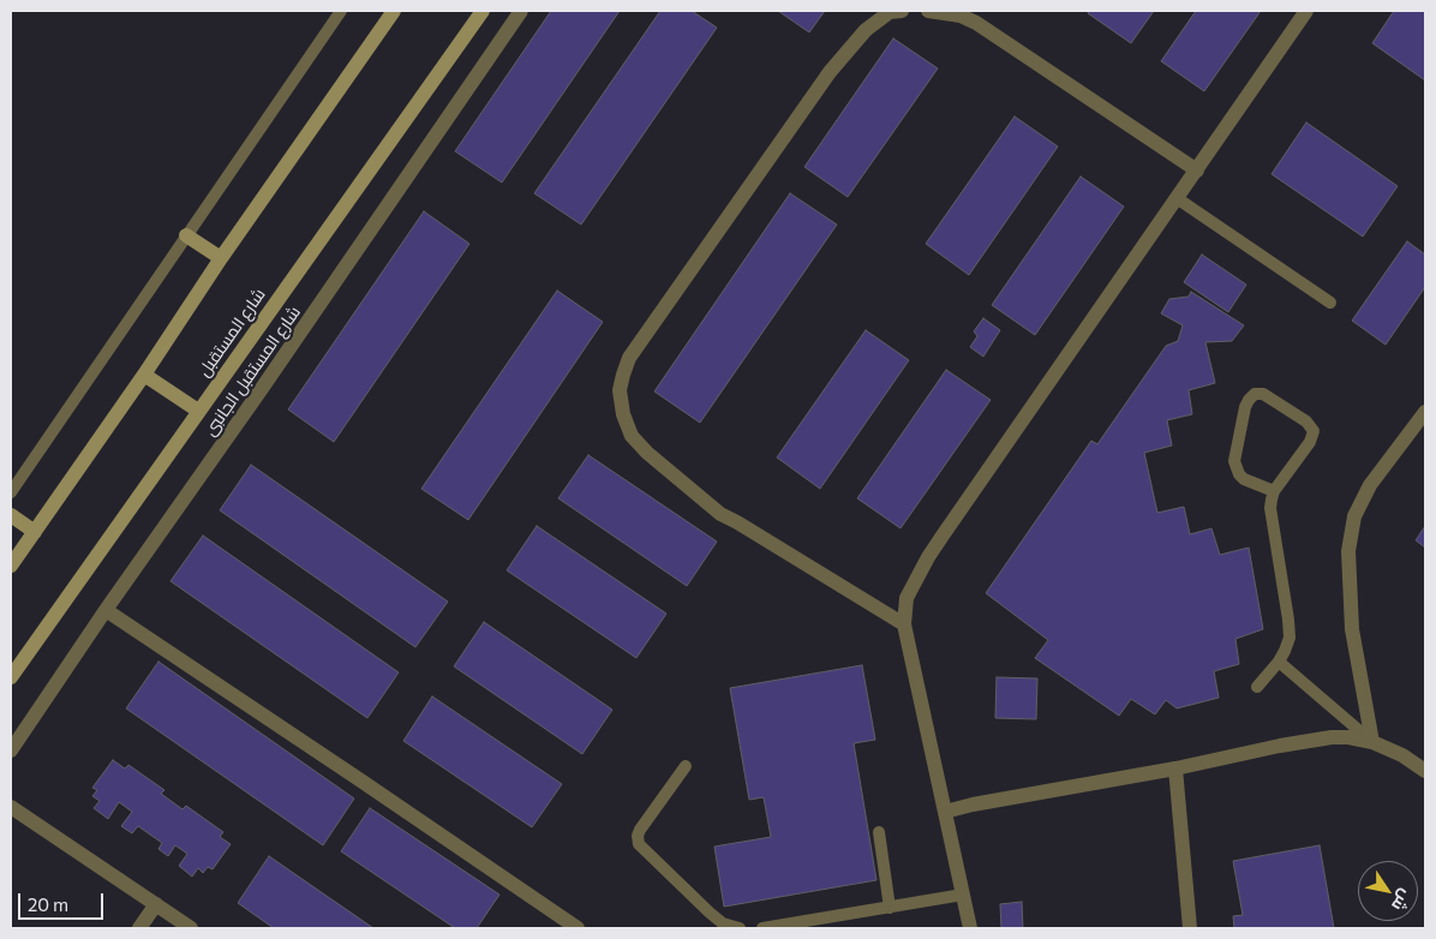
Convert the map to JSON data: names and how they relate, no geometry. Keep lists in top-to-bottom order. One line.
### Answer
{"streets":{"street":["شارع المستقبل","شارع المستقبل الجانبى"]},"scale_bar":"20 m","north":"bottom right"}
